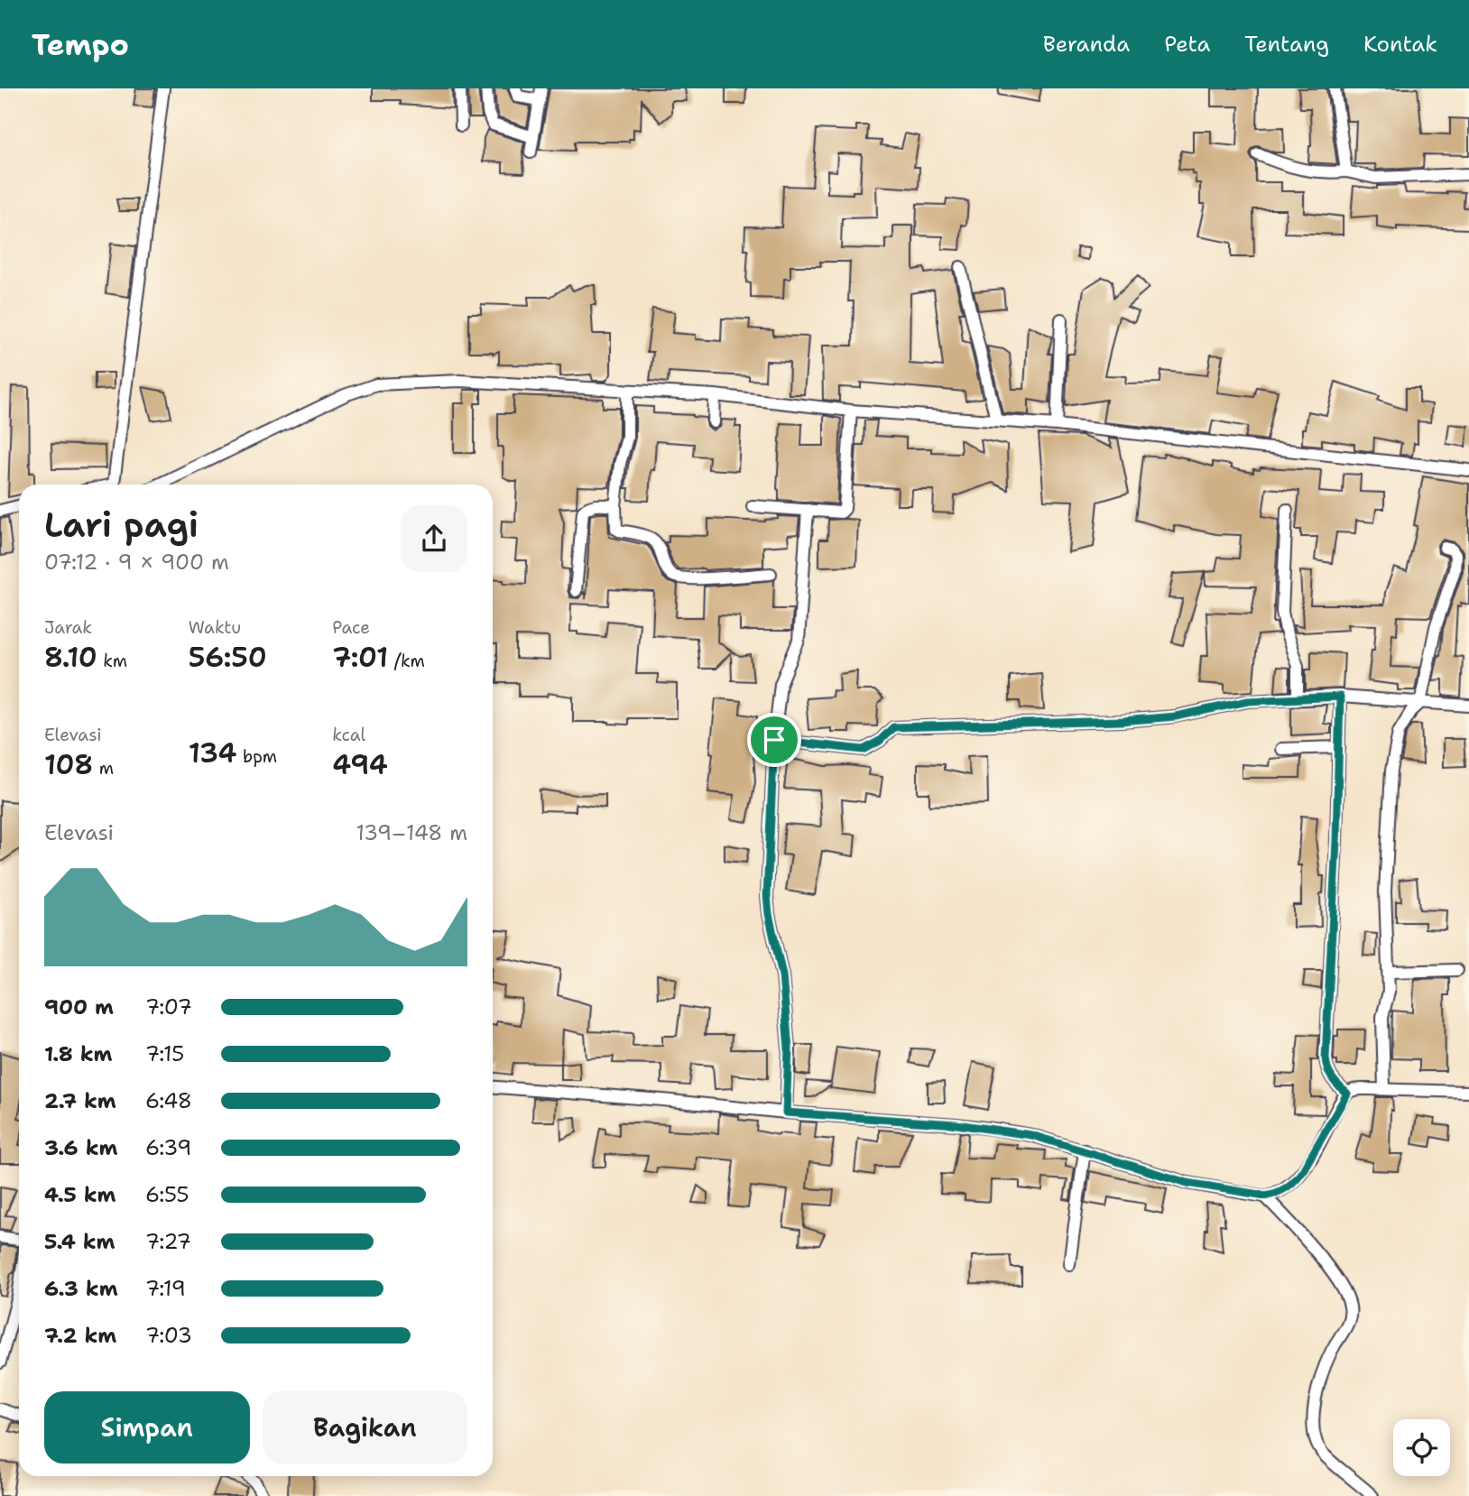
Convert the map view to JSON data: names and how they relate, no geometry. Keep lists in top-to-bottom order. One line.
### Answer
{"page":{"header":"Tempo","nav":["Beranda","Peta","Tentang","Kontak"],"heading":["Lari pagi","07:12 · 9 × 900 m"],"stats":[["Jarak","8.10 km"],["Waktu","56:50"],["Pace","7:01 /km"],["Elevasi","108 m"],["134 bpm"],["kcal","494"]],"chart":["Elevasi","139–148 m"],"list":[{"name":"900 m","note":"7:07"},{"name":"1.8 km","note":"7:15"},{"name":"2.7 km","note":"6:48"},{"name":"3.6 km","note":"6:39"},{"name":"4.5 km","note":"6:55"},{"name":"5.4 km","note":"7:27"},{"name":"6.3 km","note":"7:19"},{"name":"7.2 km","note":"7:03"}],"buttons":["Simpan","Bagikan"]}}
